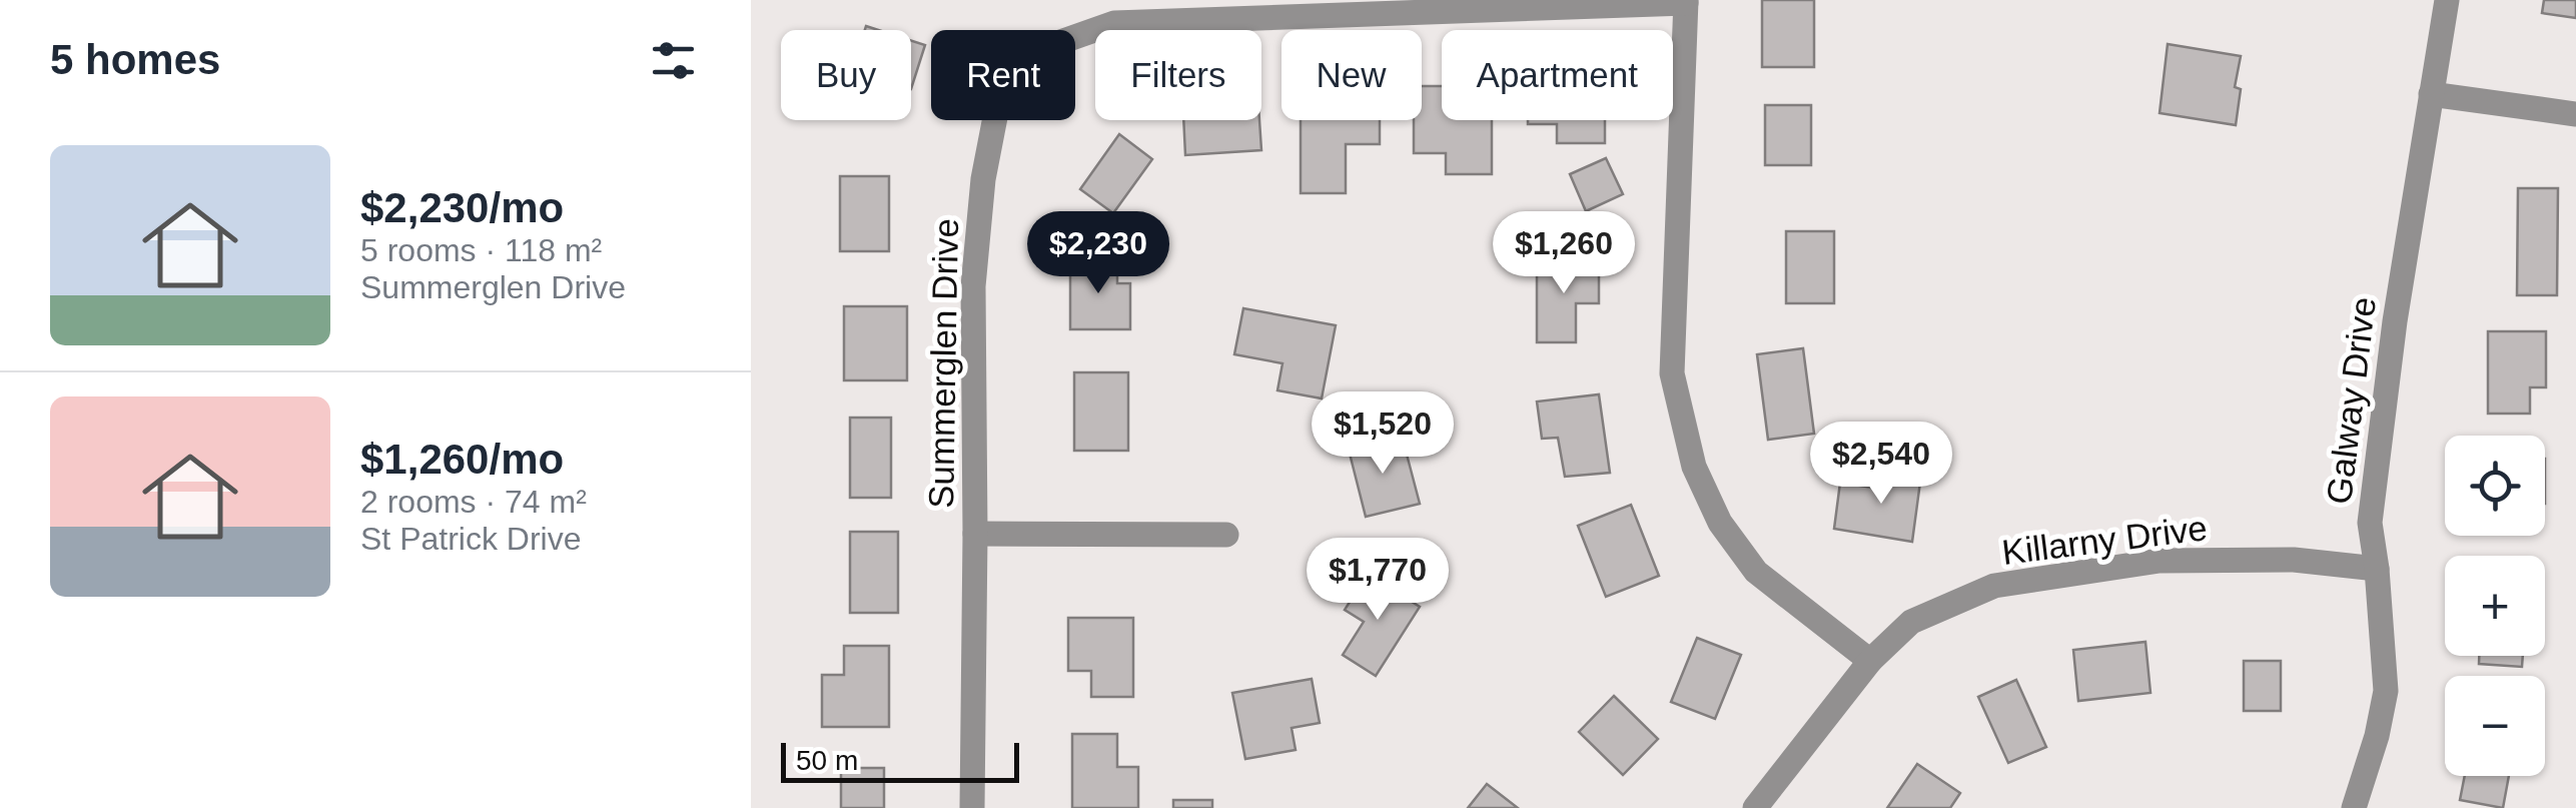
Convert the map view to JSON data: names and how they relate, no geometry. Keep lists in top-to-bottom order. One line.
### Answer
{"streets":{"street":["Summerglen Drive","Galway Drive","Killarny Drive"]},"crossings":[["Galway Drive","Killarny Drive"]],"scale_bar":"50 m","page":{"heading":"5 homes","chip":["Buy","Rent","Filters","New","Apartment"],"list":[{"name":"$2,230/mo","note":"5 rooms · 118 m² · Summerglen Drive"},{"name":"$1,260/mo","note":"2 rooms · 74 m² · St Patrick Drive"}],"price":["$2,230","$1,260","$1,520","$2,540","$1,770"],"map_buttons":["+","−"],"scale":"50 m"}}
